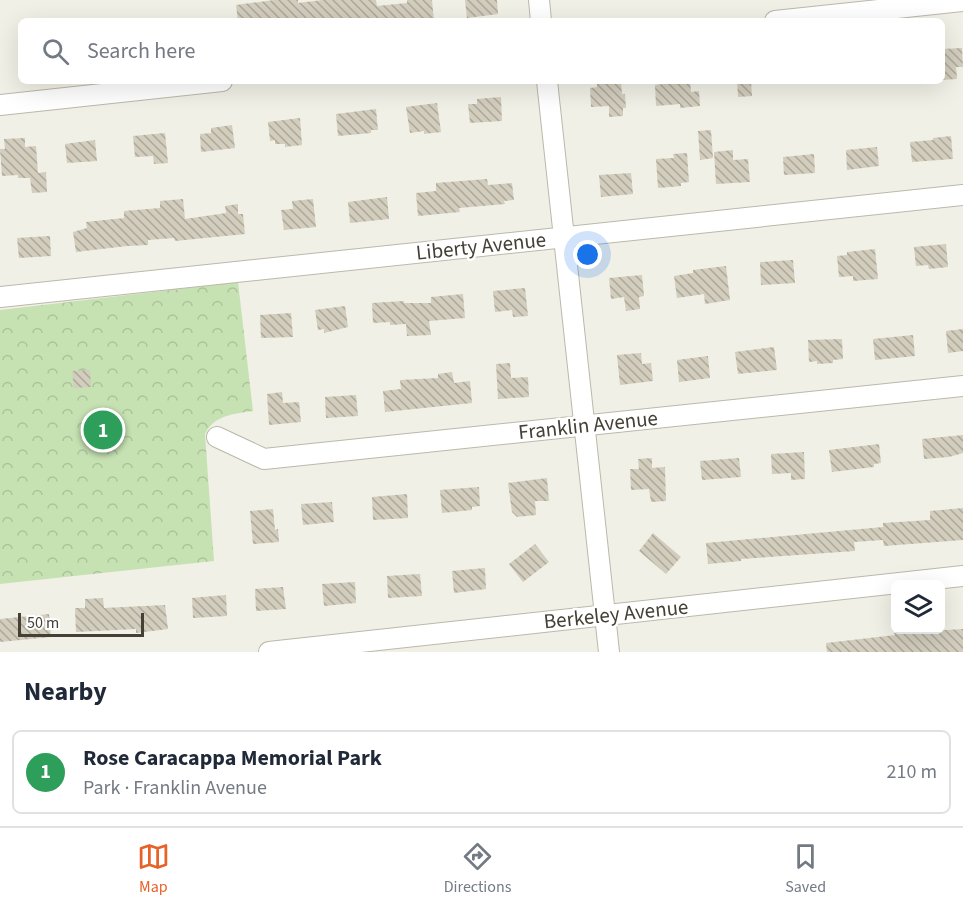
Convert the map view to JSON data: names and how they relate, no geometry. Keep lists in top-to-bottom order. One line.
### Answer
{"streets":{"street":["Liberty Avenue","Franklin Avenue","Berkeley Avenue"]},"scale_bar":"50 m","page":{"search":"Search here","pins":"1","scale":"50 m","heading":"Nearby","list":[{"mark":"1","name":"Rose Caracappa Memorial Park","note":"Park · Franklin Avenue","value":"210 m"}],"nav":["Map","Directions","Saved"]}}
